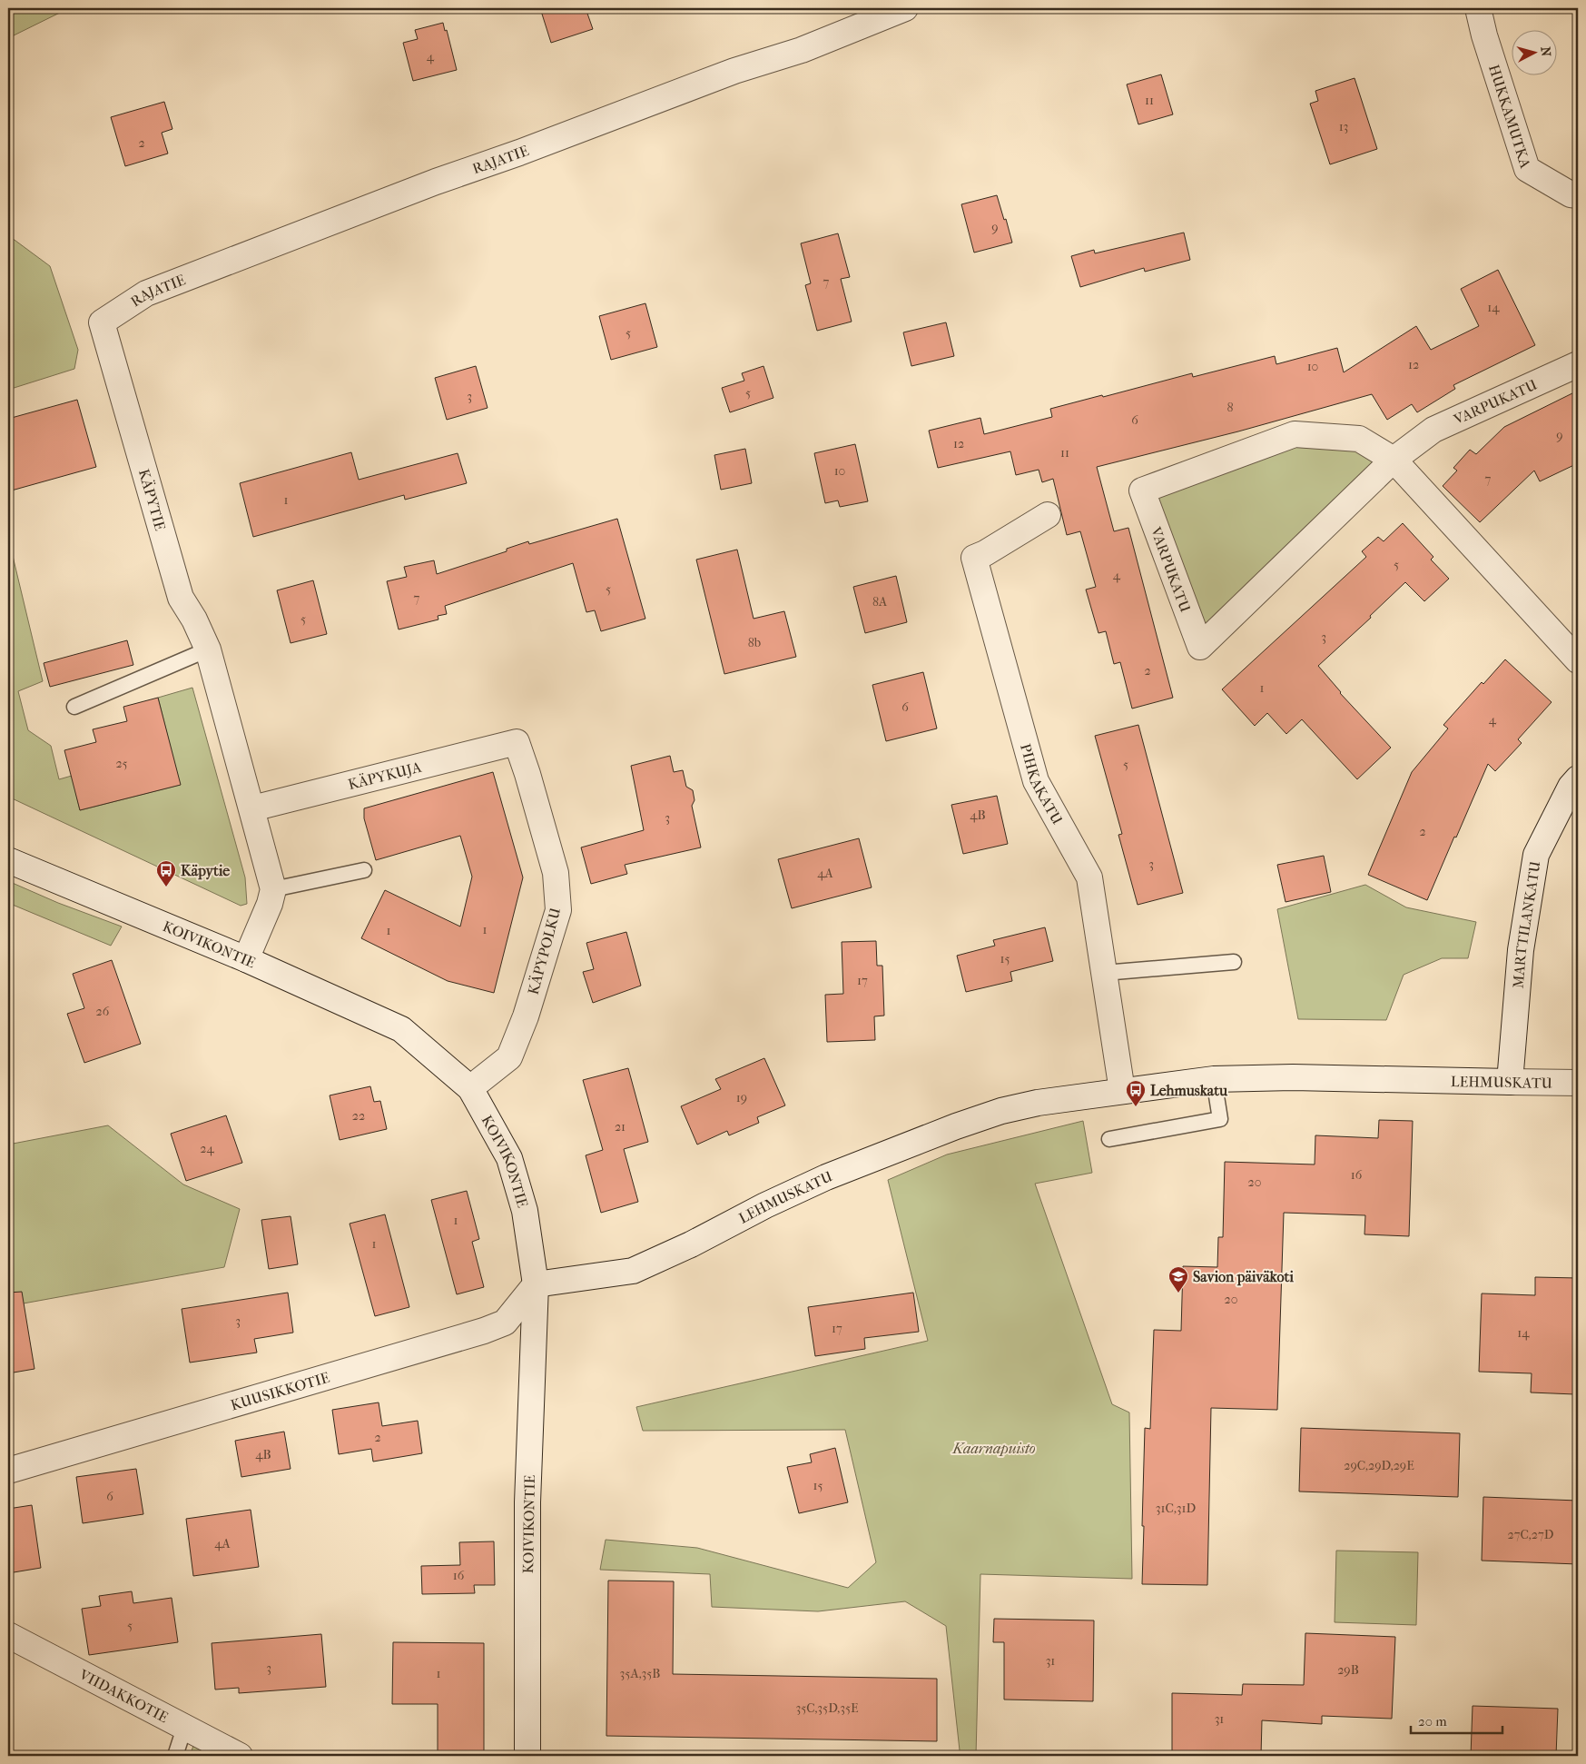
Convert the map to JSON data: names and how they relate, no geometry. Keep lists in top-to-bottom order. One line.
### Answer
{"streets":{"street":["HUKKAMUTKA","RAJATIE","VARPUKATU","KÄPYTIE","KÄPYKUJA","PIHKAKATU","MARTTILANKATU","KOIVIKONTIE","KÄPYPOLKU","LEHMUSKATU","KUUSIKKOTIE","VIIDAKKOTIE"]},"crossings":[["RAJATIE","KÄPYTIE"],["KÄPYTIE","KÄPYKUJA"],["KÄPYKUJA","KÄPYPOLKU"],["PIHKAKATU","LEHMUSKATU"],["MARTTILANKATU","LEHMUSKATU"],["KOIVIKONTIE","KÄPYPOLKU"],["KOIVIKONTIE","LEHMUSKATU"],["KOIVIKONTIE","KUUSIKKOTIE"],["LEHMUSKATU","KUUSIKKOTIE"]],"parks":["Kaarnapuisto"],"places":{"bus stop":["Käpytie","Lehmuskatu"],"school or university":["Savion päiväkoti"]},"house_numbers":["4","11","13","2","9","7","14","5","12","10","5","3","8","6","9","12","11","10","7","1","5","4","5","7","8A","5","3","8b","2","1","6","4","25","5","4B","3","2","3","4A","1","1","15","17","26","19","22","21","24","16","20","1","1","20","3","17","14","2","4B","29C,29D,29E","15","6","31C,31D","27C,27D","4A","16","5","31","3","29B","1","35A,35B","35C,35D,35E","31"],"scale_bar":"20 m","north":"right"}
